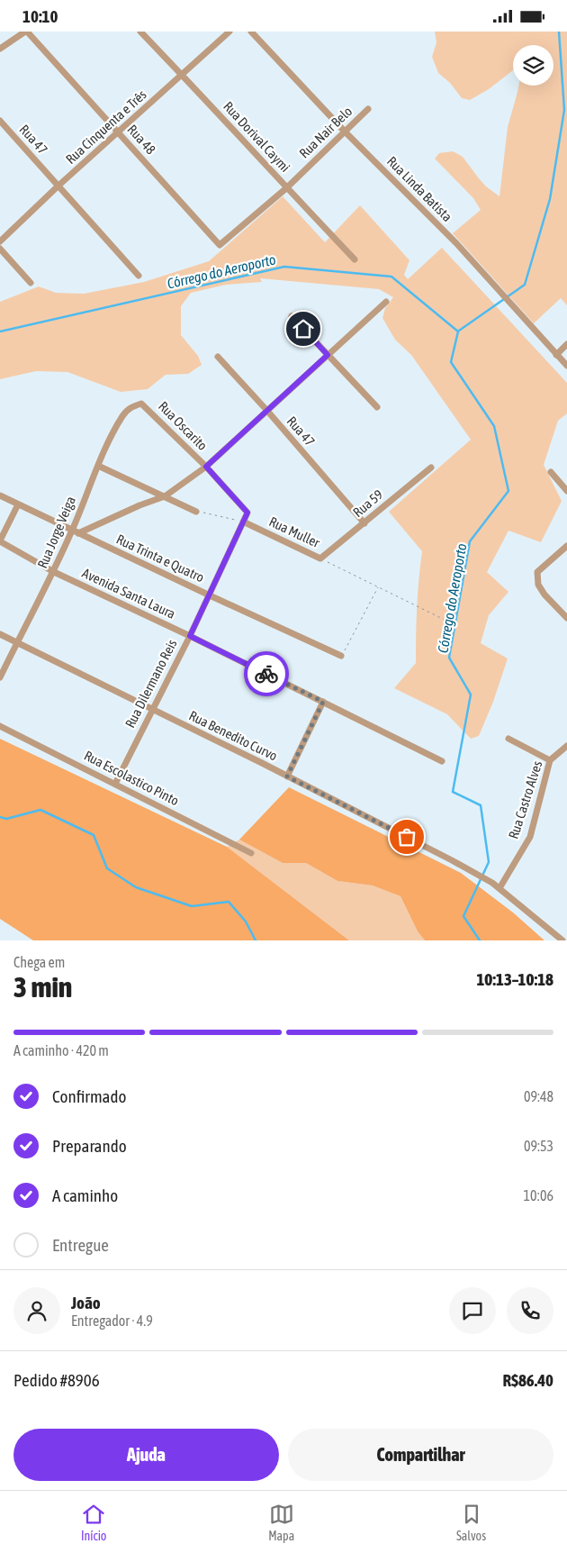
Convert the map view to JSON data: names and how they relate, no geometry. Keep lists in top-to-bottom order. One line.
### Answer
{"streets":{"street":["Rua Cinquenta e Três","Rua Nair Belo","Rua Dorival Caymi","Rua 47","Rua 48","Rua Linda Batista","Rua Oscarito","Rua 59","Rua Jorge Veiga","Rua Muller","Rua Trinta e Quatro","Avenida Santa Laura","Rua Dilermano Reis","Rua Benedito Curvo","Rua Escolastico Pinto","Rua Castro Alves"]},"crossings":[["Rua Cinquenta e Três","Rua Dorival Caymi"],["Rua Cinquenta e Três","Rua 47"],["Rua Cinquenta e Três","Rua 48"],["Rua Nair Belo","Rua Dorival Caymi"],["Rua Nair Belo","Rua 48"],["Rua Nair Belo","Rua Linda Batista"],["Rua 47","Rua 59"],["Rua Oscarito","Rua Jorge Veiga"],["Rua Oscarito","Rua Muller"],["Rua Oscarito","Rua Dilermano Reis"],["Rua 59","Rua Muller"],["Rua Jorge Veiga","Rua Trinta e Quatro"],["Rua Jorge Veiga","Avenida Santa Laura"],["Rua Jorge Veiga","Rua Benedito Curvo"],["Rua Muller","Rua Dilermano Reis"],["Rua Trinta e Quatro","Rua Dilermano Reis"],["Avenida Santa Laura","Rua Dilermano Reis"],["Rua Dilermano Reis","Rua Benedito Curvo"],["Rua Dilermano Reis","Rua Escolastico Pinto"],["Rua Benedito Curvo","Rua Castro Alves"]],"water":["Córrego do Aeroporto"],"page":{"status":"10:10","heading":["3 min","Chega em","10:13–10:18"],"panel":["João","Entregador · 4.9","Pedido #8906","R$86.40"],"bar":"A caminho · 420 m","list":[["Confirmado","09:48"],["Preparando","09:53"],["A caminho","10:06"],"Entregue"],"buttons":["Ajuda","Compartilhar"],"tabs":["Início","Mapa","Salvos"]}}
